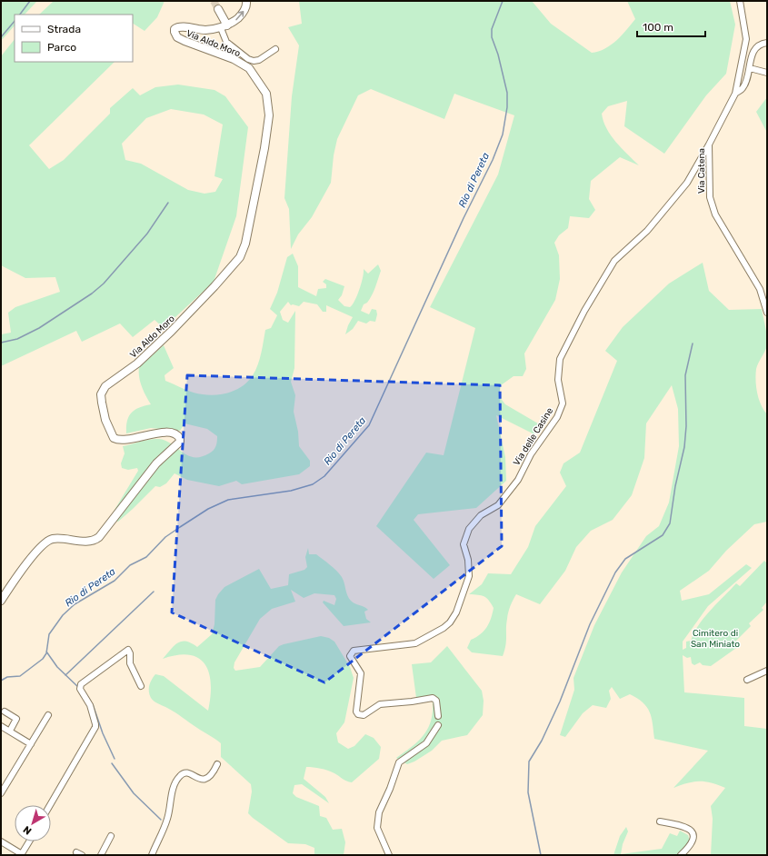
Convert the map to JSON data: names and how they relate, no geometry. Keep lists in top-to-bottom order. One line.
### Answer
{"streets":{"main road":["Via Aldo Moro"],"street":["Via Catena","Via delle Casine"]},"crossings":[["Via Catena","Via delle Casine"]],"water":["Rio di Pereta"],"parks":["Cimitero di San Miniato"],"legend":["Strada","Parco"],"scale_bar":"100 m","north":"bottom left"}
